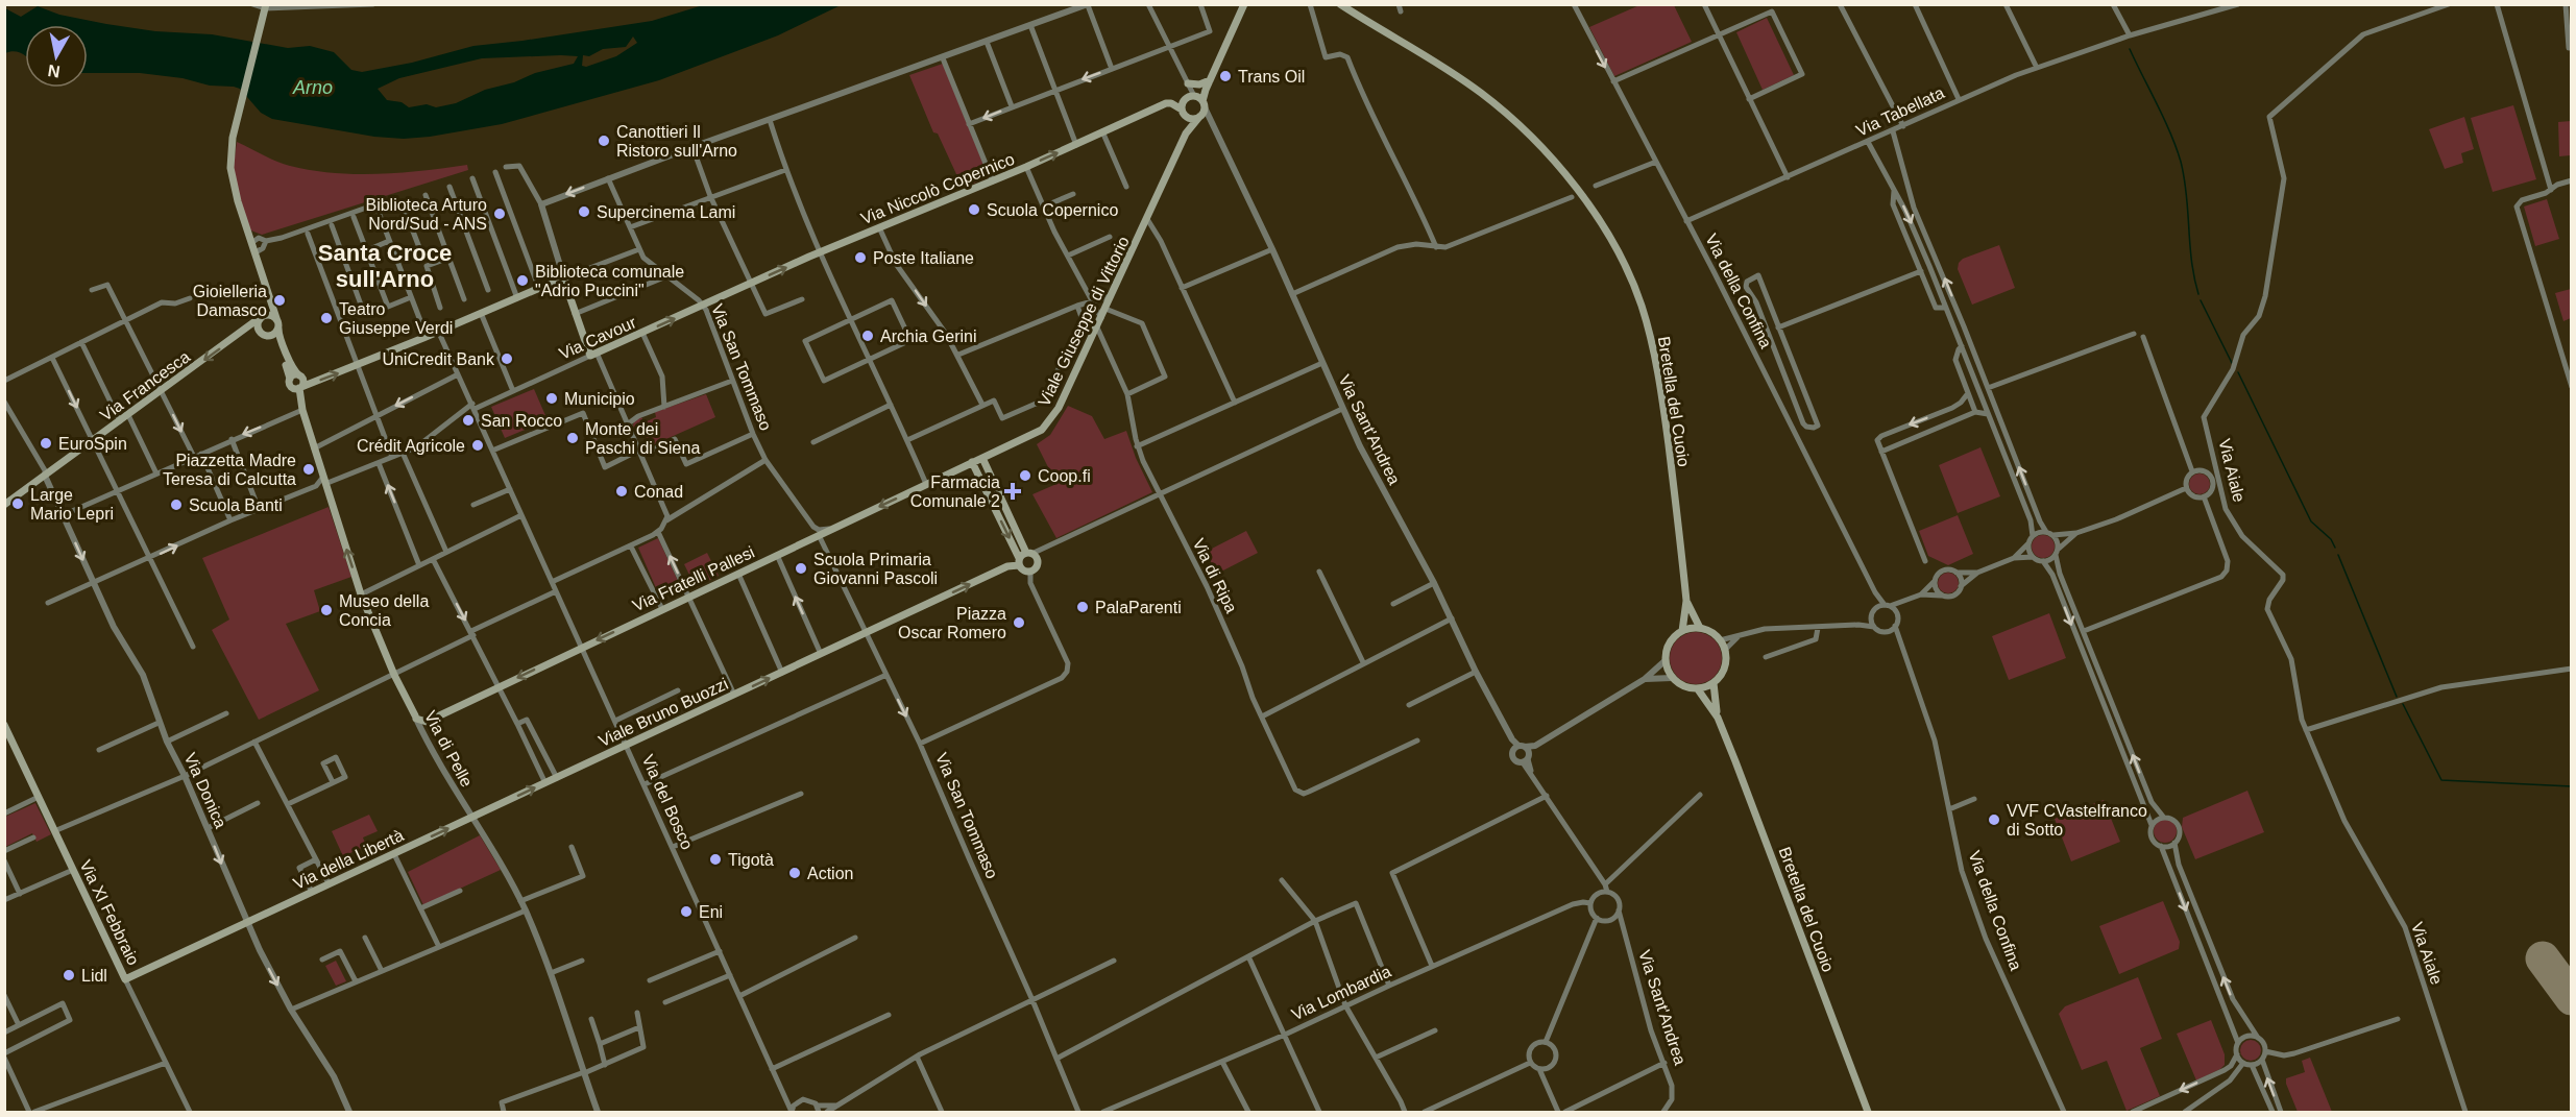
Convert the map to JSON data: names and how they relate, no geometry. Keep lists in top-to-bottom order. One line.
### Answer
{"streets":{"main road":["Via Niccolò Copernico","Viale Giuseppe di Vittorio","Via Cavour","Via Francesca","Bretella del Cuoio","Via Fratelli Pallesi","Viale Bruno Buozzi","Via di Pelle","Via della Libertà","Via XI Febbraio"],"street":["Via Tabellata","Via della Confina","Via San Tommaso","Via Sant'Andrea","Via Aiale","Via di Ripa","Via Donica","Via del Bosco","Via Lombardia"]},"crossings":[["Via Tabellata","Via della Confina"],["Via Niccolò Copernico","Viale Giuseppe di Vittorio"],["Via Niccolò Copernico","Via Cavour"],["Via Niccolò Copernico","Via San Tommaso"],["Via Niccolò Copernico","Via Sant'Andrea"],["Viale Giuseppe di Vittorio","Via San Tommaso"],["Viale Giuseppe di Vittorio","Via Sant'Andrea"],["Viale Giuseppe di Vittorio","Via di Ripa"],["Viale Giuseppe di Vittorio","Via Fratelli Pallesi"],["Via Cavour","Via San Tommaso"],["Via Cavour","Via di Pelle"],["Via Cavour","Via del Bosco"],["Via San Tommaso","Via Fratelli Pallesi"],["Via San Tommaso","Viale Bruno Buozzi"],["Via Francesca","Via Donica"],["Via Sant'Andrea","Via Lombardia"],["Via Fratelli Pallesi","Via di Pelle"],["Via Fratelli Pallesi","Via del Bosco"],["Viale Bruno Buozzi","Via di Pelle"],["Viale Bruno Buozzi","Via del Bosco"],["Viale Bruno Buozzi","Via della Libertà"],["Via di Pelle","Via della Libertà"],["Via Donica","Via della Libertà"],["Via della Libertà","Via XI Febbraio"]],"one_way":["Via Francesca","Via Fratelli Pallesi","Viale Bruno Buozzi","Via Donica"],"districts":["Santa Croce sull'Arno"],"water":["Arno"],"places":{"other":["Trans Oil","Canottieri Il Ristoro sull'Arno","Scuola Copernico","Supercinema Lami","Biblioteca Arturo Nord/Sud - ANS","Poste Italiane","Biblioteca comunale \"Adrio Puccini\"","Gioielleria Damasco","Teatro Giuseppe Verdi","Archia Gerini","UniCredit Bank","Municipio","San Rocco","Monte dei Paschi di Siena","EuroSpin","Crédit Agricole","Piazzetta Madre Teresa di Calcutta","Coop.fi","Conad","Large Mario Lepri","Scuola Banti","Scuola Primaria Giovanni Pascoli","PalaParenti","Museo della Concia","Piazza Oscar Romero","VVF CVastelfranco di Sotto","Tigotà","Action","Eni","Lidl"],"health":["Farmacia Comunale 2"]},"north":"bottom"}
